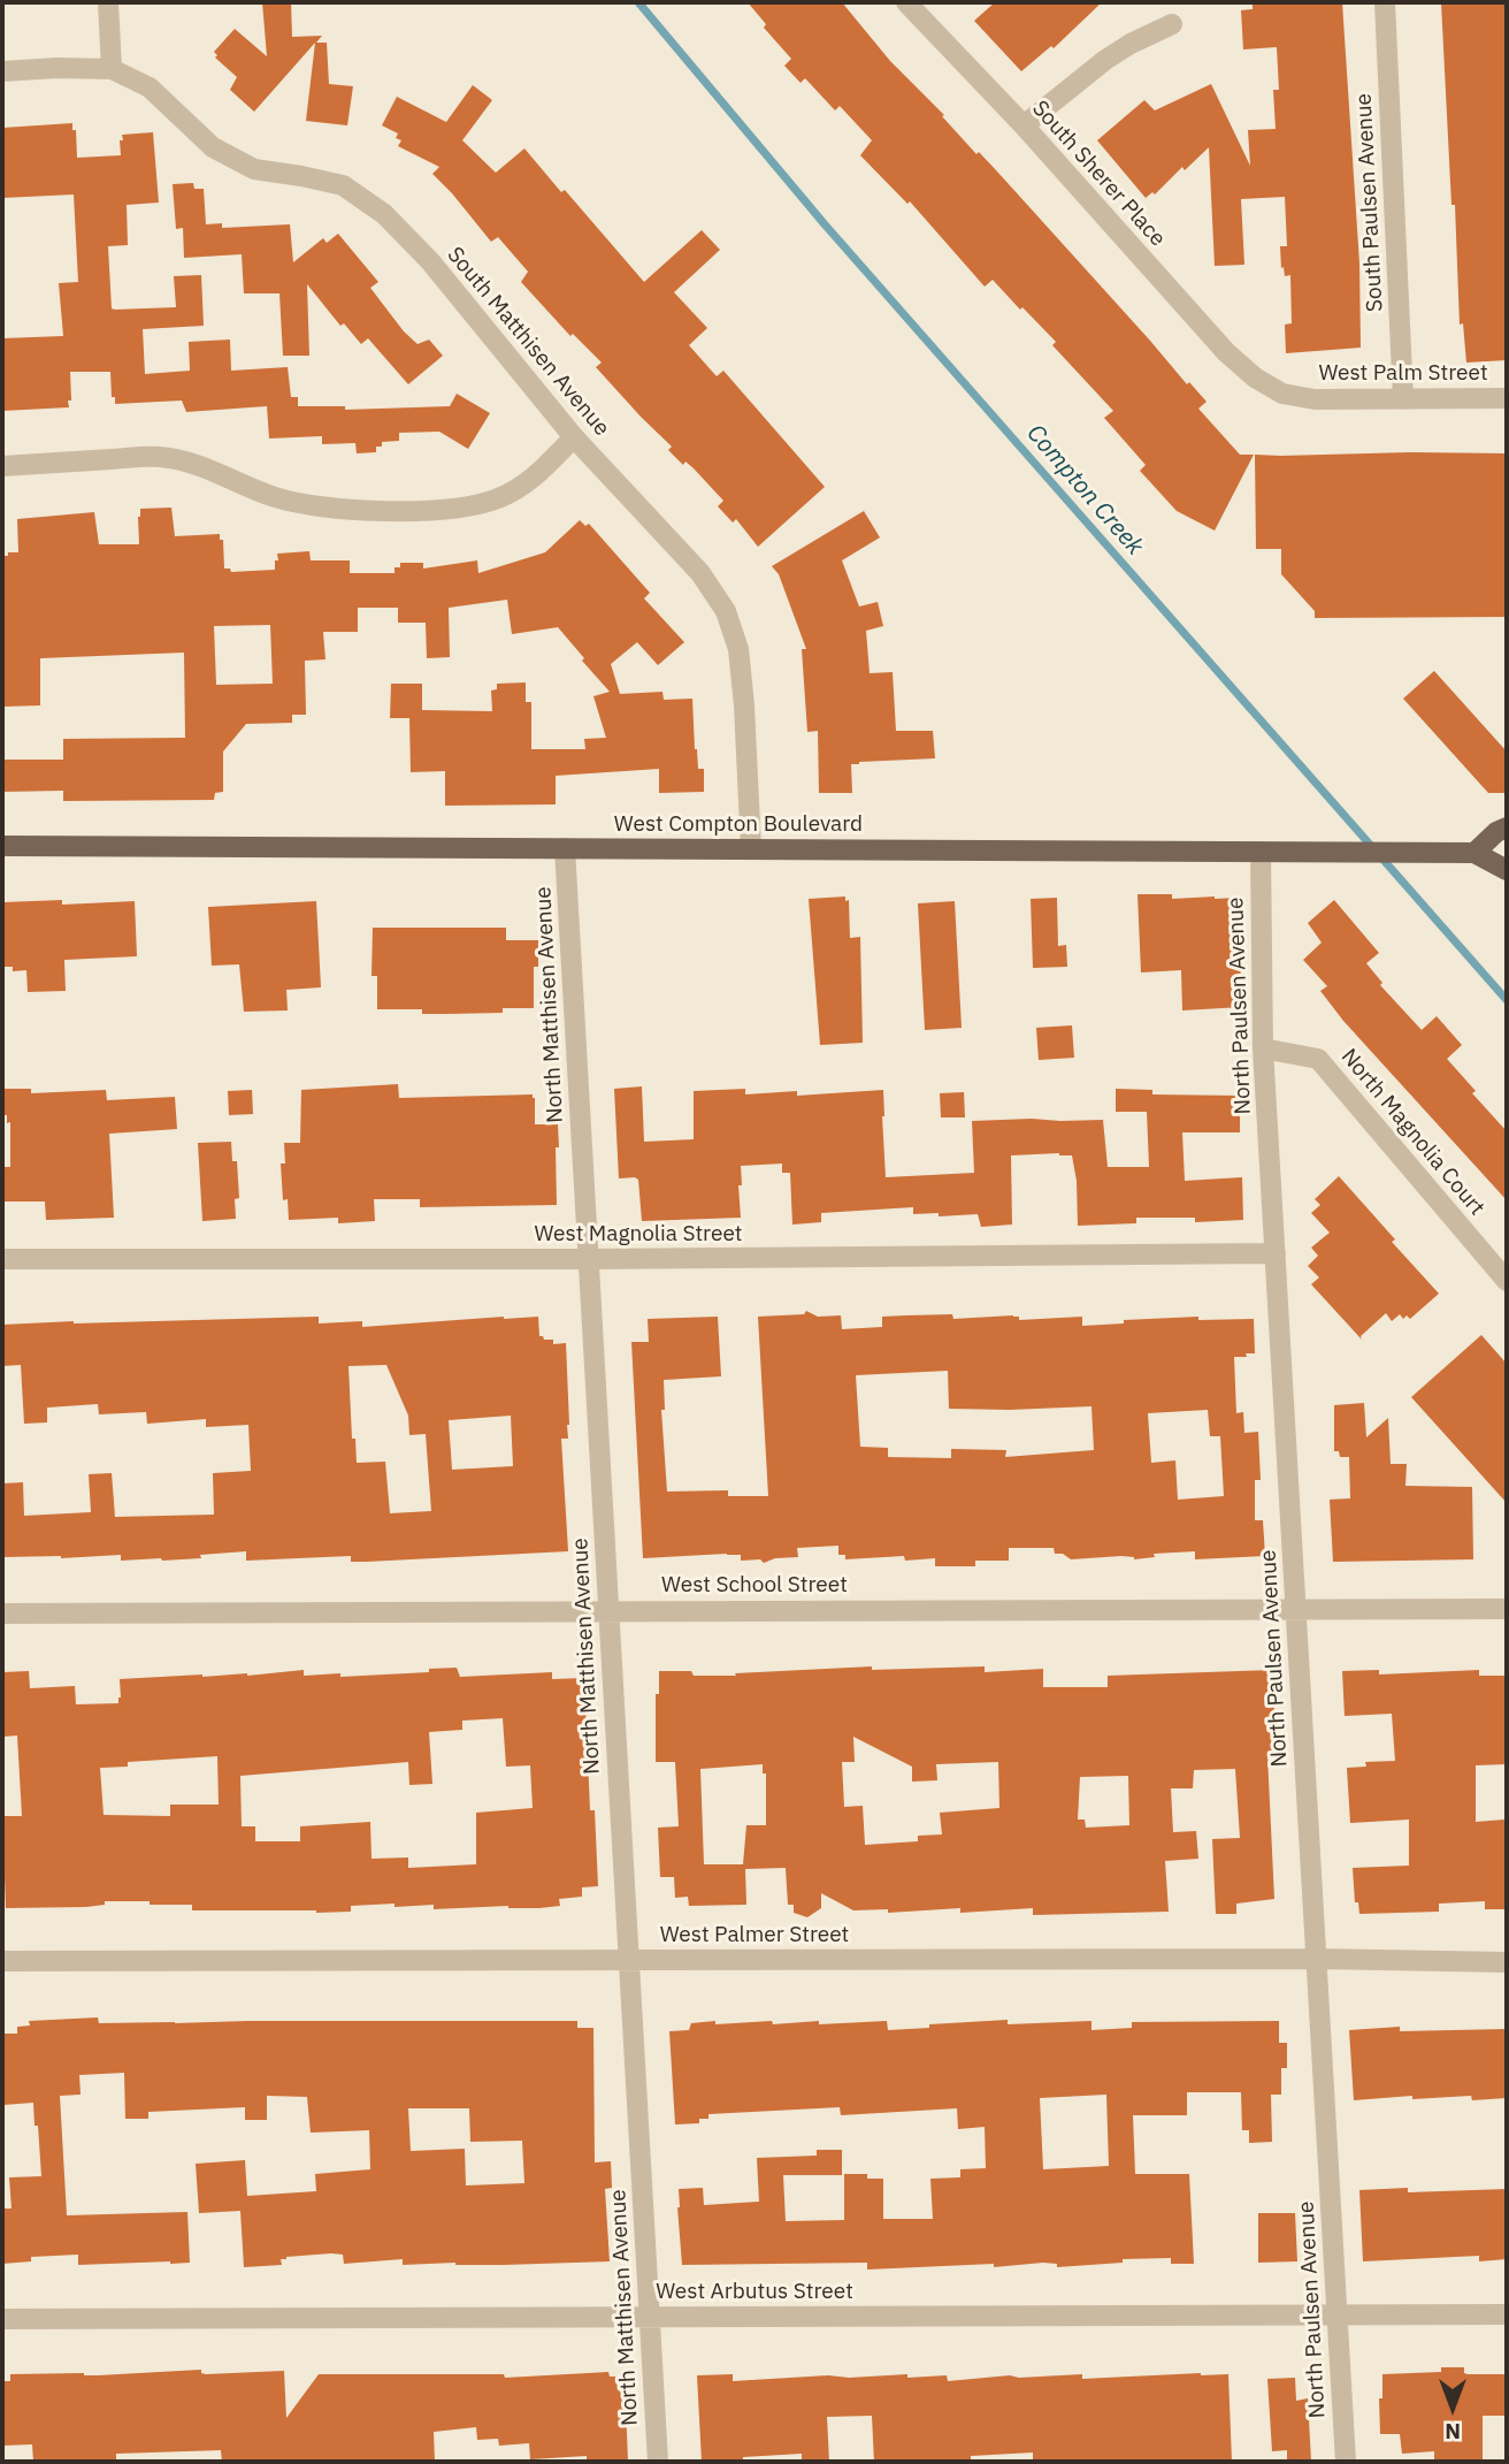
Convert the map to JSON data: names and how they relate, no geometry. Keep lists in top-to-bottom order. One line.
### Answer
{"streets":{"main road":["West Compton Boulevard"],"street":["South Sherer Place","South Paulsen Avenue","South Matthisen Avenue","West Palm Street","North Matthisen Avenue","North Paulsen Avenue","North Magnolia Court","West Magnolia Street","West School Street","West Palmer Street","West Arbutus Street"]},"crossings":[["South Sherer Place","West Palm Street"],["South Paulsen Avenue","West Palm Street"],["South Matthisen Avenue","West Compton Boulevard"],["West Compton Boulevard","North Matthisen Avenue"],["West Compton Boulevard","North Paulsen Avenue"],["North Matthisen Avenue","West Magnolia Street"],["North Matthisen Avenue","West School Street"],["North Matthisen Avenue","West Palmer Street"],["North Matthisen Avenue","West Arbutus Street"],["North Paulsen Avenue","North Magnolia Court"],["North Paulsen Avenue","West Magnolia Street"],["North Paulsen Avenue","West School Street"],["North Paulsen Avenue","West Palmer Street"],["North Paulsen Avenue","West Arbutus Street"]],"water":["Compton Creek"],"north":"bottom"}
